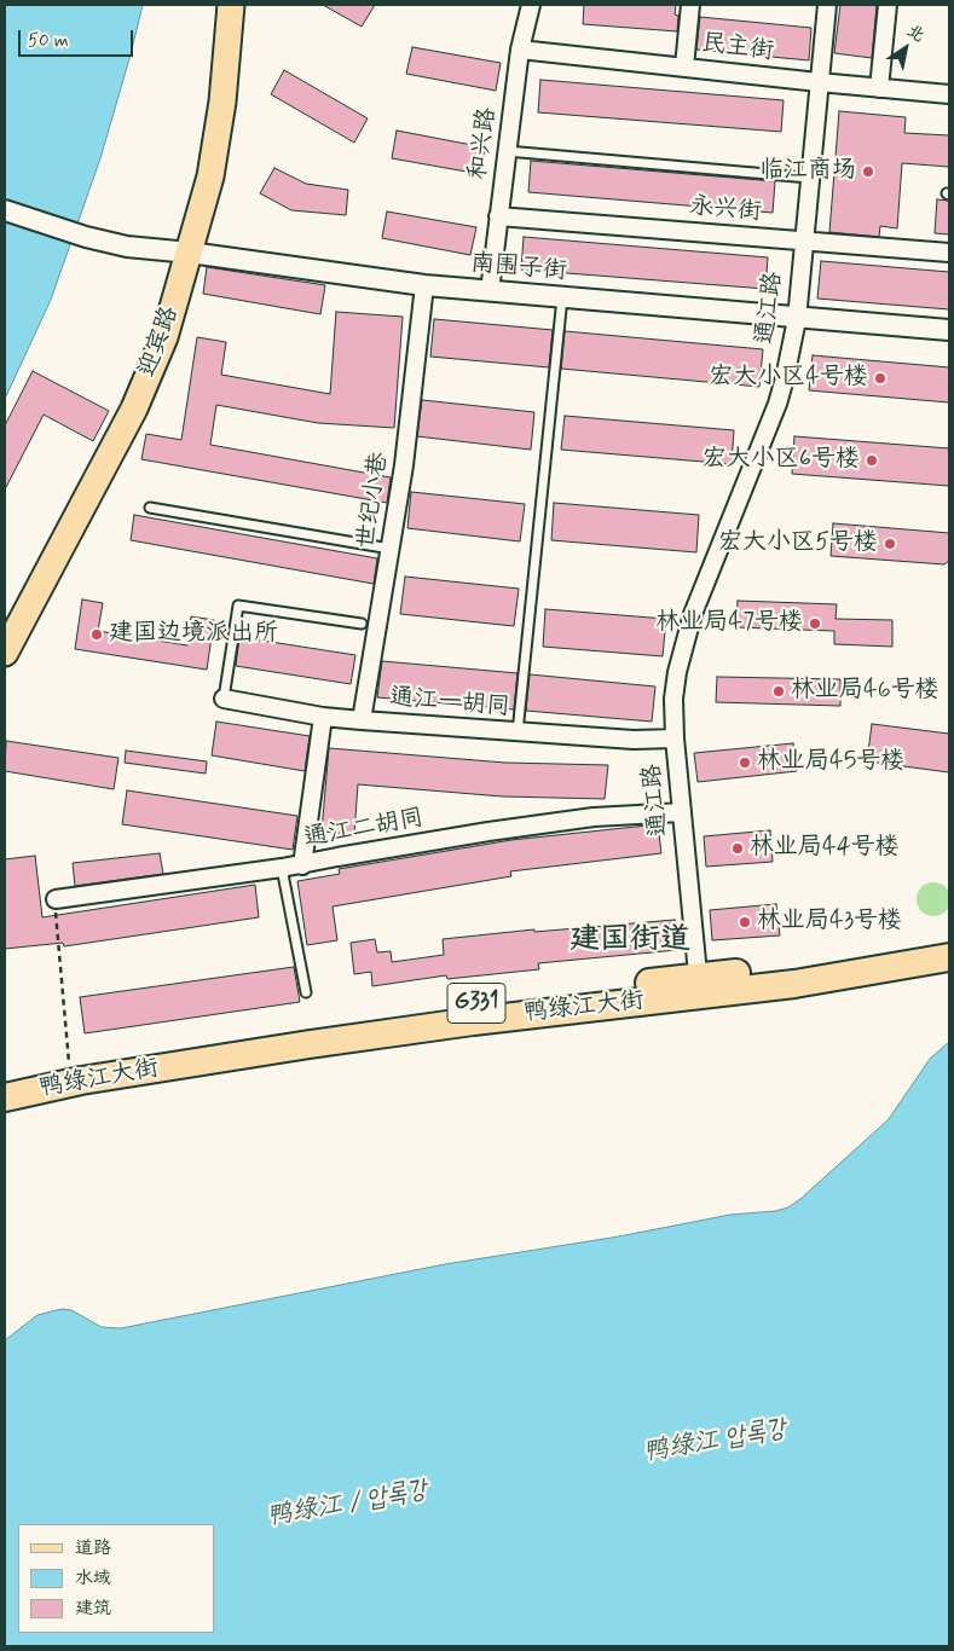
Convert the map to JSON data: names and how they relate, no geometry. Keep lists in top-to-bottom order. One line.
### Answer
{"streets":{"highway":["G331","鸭绿江大街"],"main road":["迎宾路"],"street":["民主街","和兴路","永兴街","南围子街","通江路","世纪小巷","通江一胡同","通江二胡同"]},"crossings":[["民主街","和兴路"],["民主街","通江路"],["和兴路","永兴街"],["和兴路","南围子街"],["永兴街","通江路"],["南围子街","通江路"],["南围子街","迎宾路"],["南围子街","世纪小巷"],["通江路","通江一胡同"],["通江路","通江二胡同"],["通江路","鸭绿江大街"],["世纪小巷","通江一胡同"]],"districts":["建国街道"],"water":["鸭绿江 압록강","鸭绿江 / 압록강"],"places":["临江商场","宏大小区4号楼","宏大小区6号楼","宏大小区5号楼","林业局47号楼","建国边境派出所","林业局46号楼","林业局45号楼","林业局44号楼","林业局43号楼"],"legend":["道路","水域","建筑"],"scale_bar":"50 m","north":"top right"}
